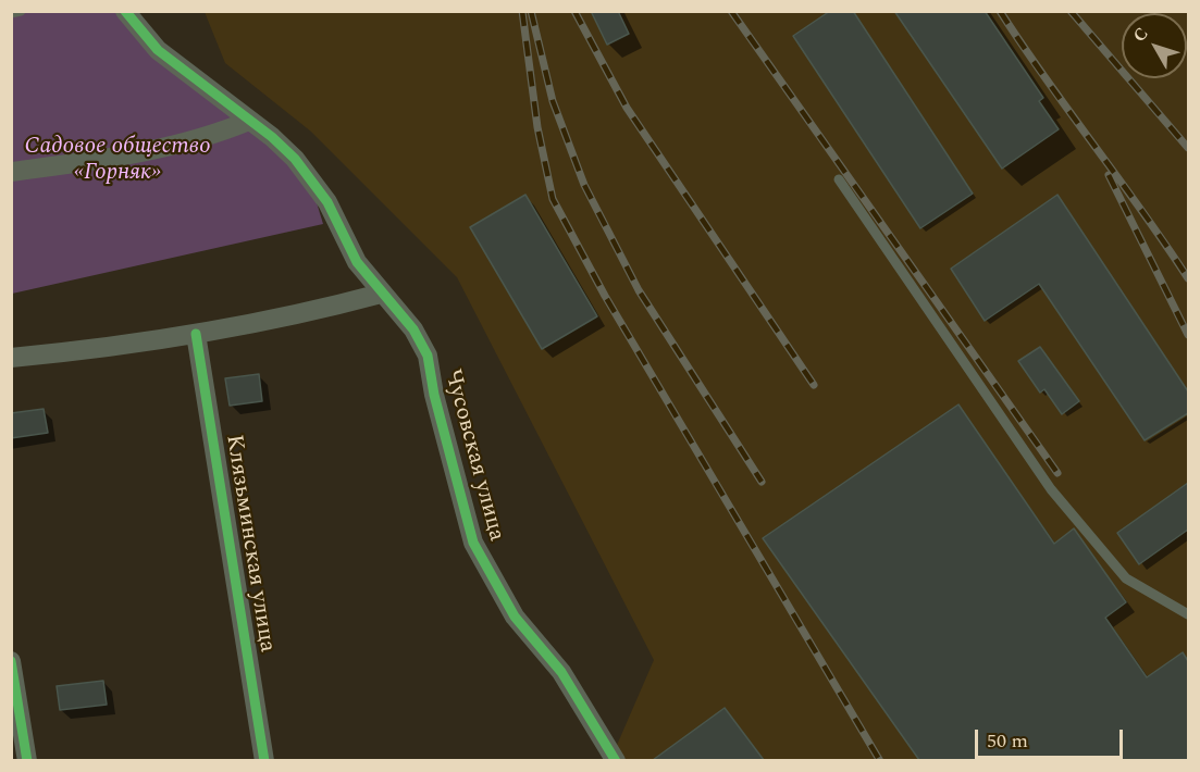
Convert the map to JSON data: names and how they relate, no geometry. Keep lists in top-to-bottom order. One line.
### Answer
{"streets":{"street":["Чусовская улица","Клязьминская улица"]},"parks":["Садовое общество «Горняк»"],"scale_bar":"50 m","north":"top left"}
